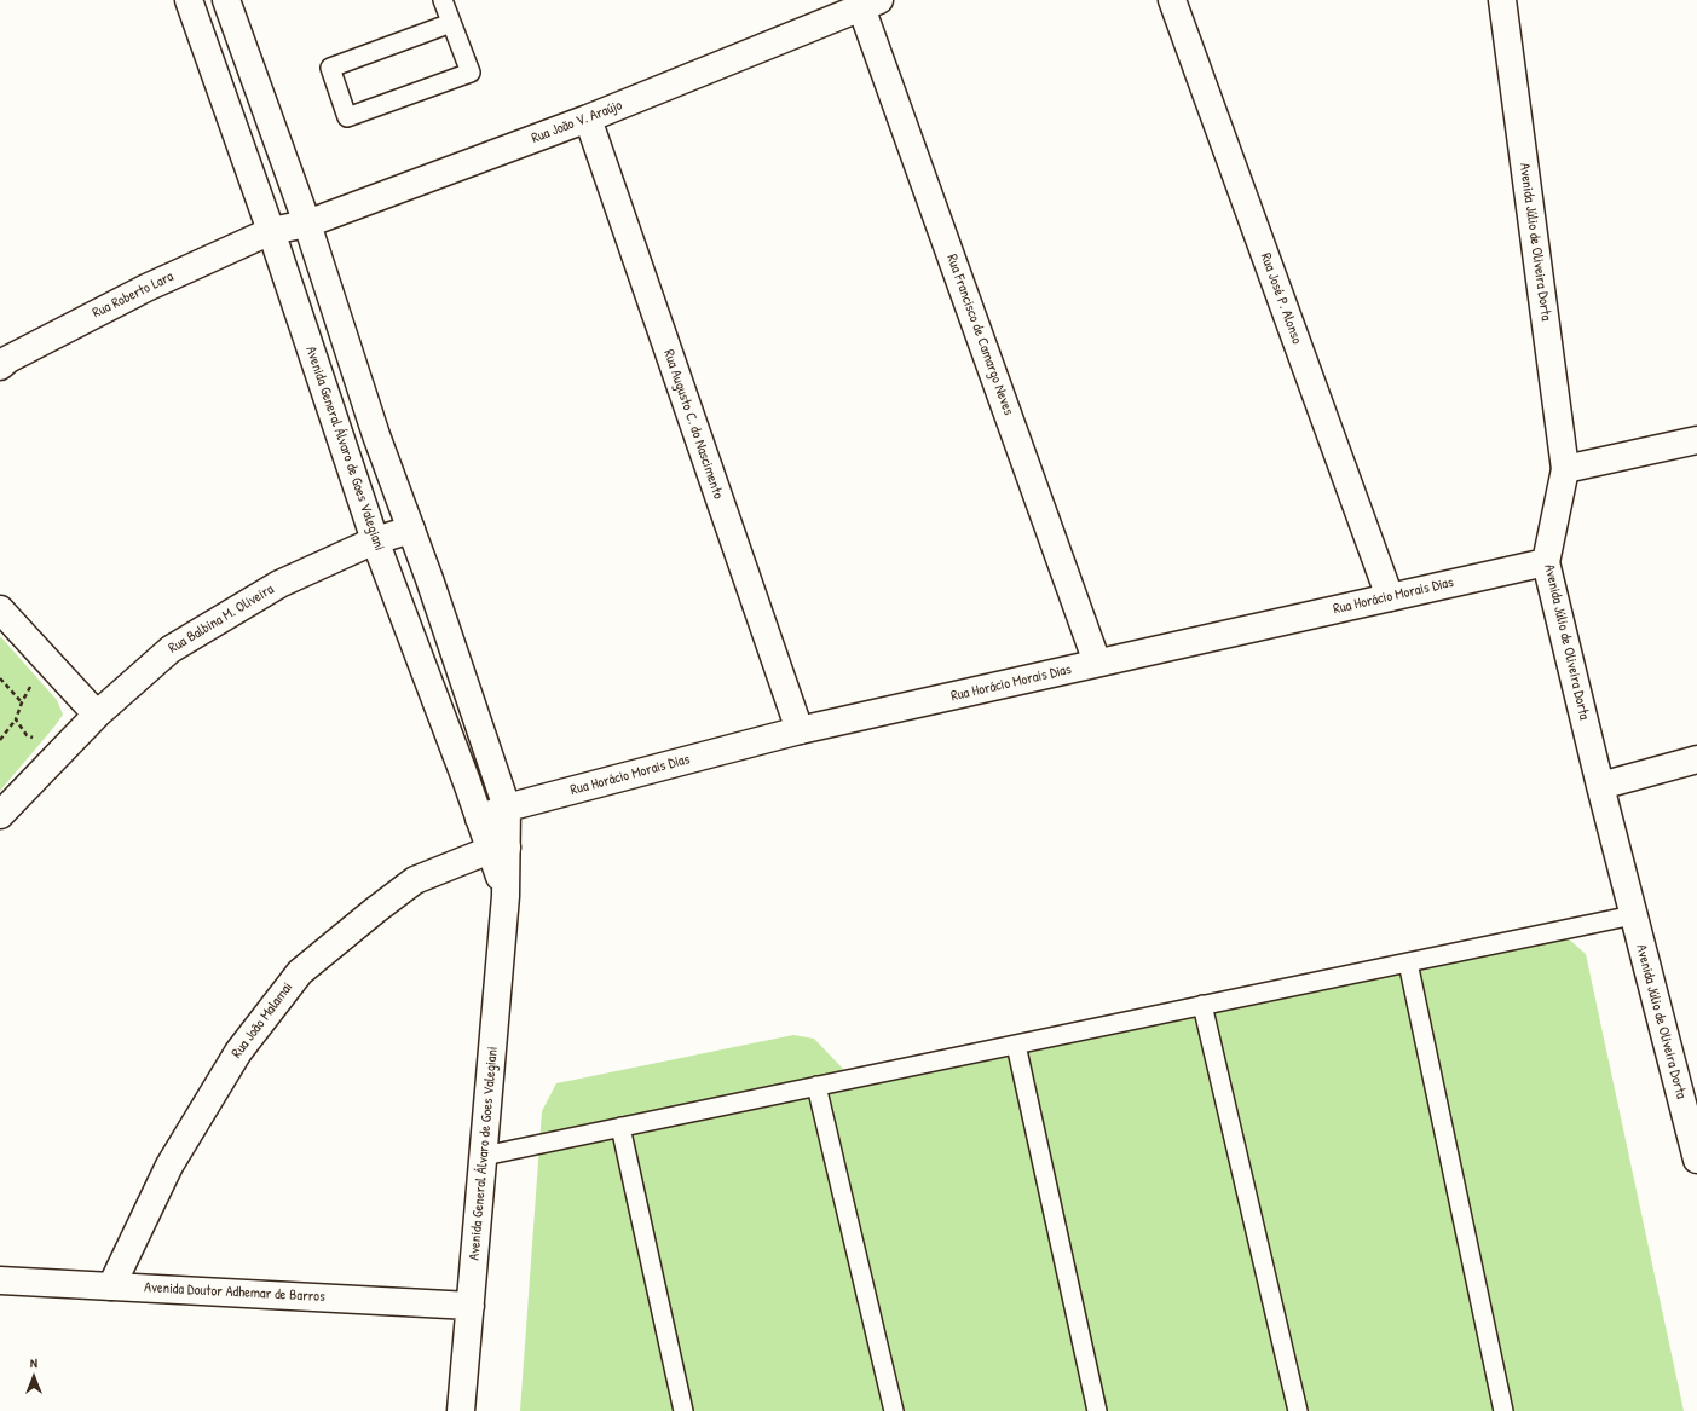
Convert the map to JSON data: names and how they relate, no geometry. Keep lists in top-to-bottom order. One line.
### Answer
{"streets":{"street":["Rua João V. Araújo","Avenida Júlio de Oliveira Dorta","Rua Roberto Lara","Rua José P. Alonso","Rua Francisco de Camargo Neves","Rua Augusto C. do Nascimento","Avenida General Álvaro de Goes Valegiani","Rua Horácio Morais Dias","Rua Balbina M. Oliveira","Rua João Malamai","Avenida Doutor Adhemar de Barros"]},"crossings":[["Rua João V. Araújo","Rua Roberto Lara"],["Rua João V. Araújo","Rua Francisco de Camargo Neves"],["Rua João V. Araújo","Rua Augusto C. do Nascimento"],["Rua João V. Araújo","Avenida General Álvaro de Goes Valegiani"],["Avenida Júlio de Oliveira Dorta","Rua Horácio Morais Dias"],["Rua Roberto Lara","Avenida General Álvaro de Goes Valegiani"],["Rua José P. Alonso","Rua Horácio Morais Dias"],["Rua Francisco de Camargo Neves","Rua Horácio Morais Dias"],["Rua Augusto C. do Nascimento","Rua Horácio Morais Dias"],["Avenida General Álvaro de Goes Valegiani","Rua Horácio Morais Dias"],["Avenida General Álvaro de Goes Valegiani","Rua Balbina M. Oliveira"],["Avenida General Álvaro de Goes Valegiani","Rua João Malamai"],["Avenida General Álvaro de Goes Valegiani","Avenida Doutor Adhemar de Barros"],["Rua João Malamai","Avenida Doutor Adhemar de Barros"]],"north":"top"}
